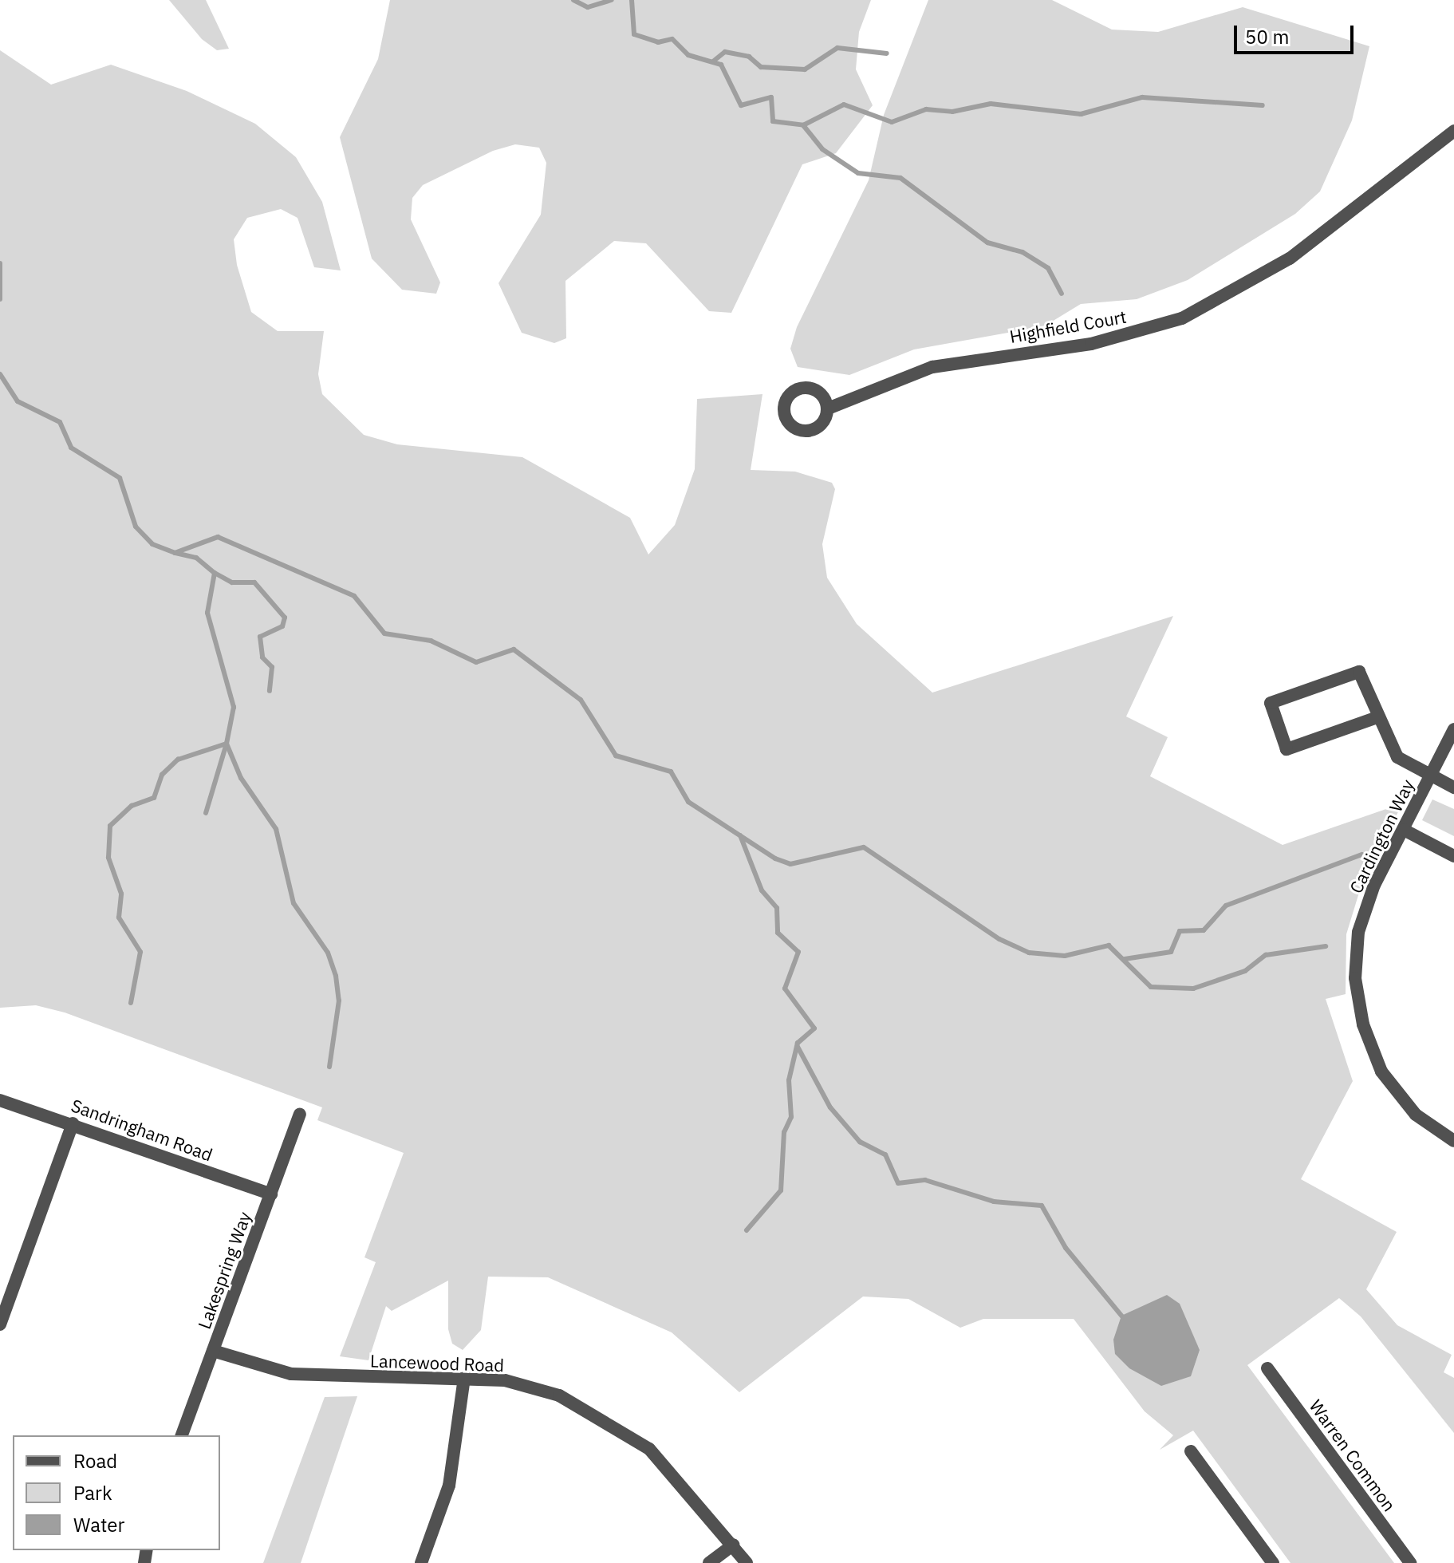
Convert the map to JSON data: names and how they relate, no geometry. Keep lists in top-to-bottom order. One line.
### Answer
{"streets":{"street":["Highfield Court","Cardington Way","Sandringham Road","Lakespring Way","Lancewood Road","Warren Common"]},"crossings":[["Sandringham Road","Lakespring Way"],["Lakespring Way","Lancewood Road"]],"legend":["Road","Park","Water"],"scale_bar":"50 m"}
